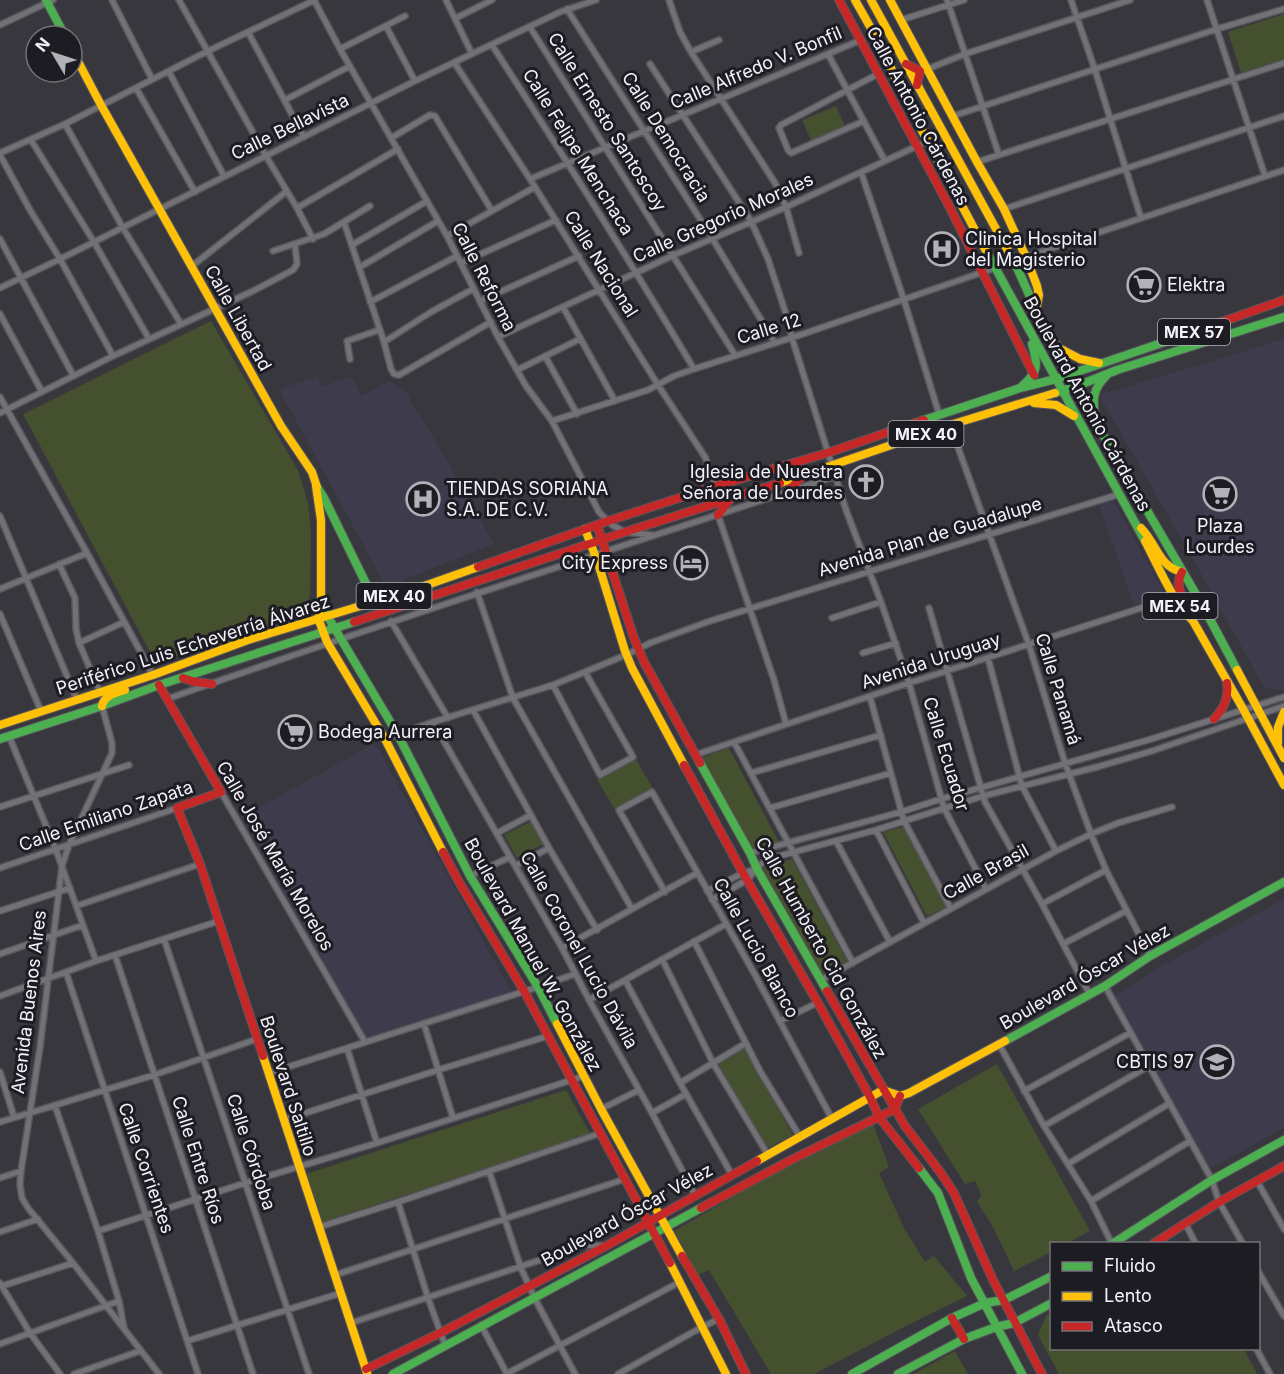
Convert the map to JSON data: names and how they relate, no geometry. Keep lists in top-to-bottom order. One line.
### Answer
{"streets":{"street":["Calle Alfredo V. Bonfil","Calle Antonio Cárdenas","Calle Ernesto Santoscoy","Calle Bellavista","Calle Democracia","Calle Felipe Menchaca","Calle Gregorio Morales","Calle Nacional","Calle Reforma","Calle Libertad","Calle 12","MEX 57","Boulevard Antonio Cárdenas","MEX 40","Avenida Plan de Guadalupe","MEX 54","Periférico Luis Echeverría Álvarez","Avenida Uruguay","Calle Panamá","Calle Ecuador","Calle Emiliano Zapata","Calle José María Morelos","Calle Brasil","Calle Lucio Blanco","Calle Humberto Cid González","Calle Coronel Lucio Dávila","Boulevard Manuel W. González","Boulevard Óscar Vélez","Avenida Buenos Aires","Boulevard Saltillo","Calle Córdoba","Calle Entre Ríos","Calle Corrientes"]},"crossings":[["Calle Alfredo V. Bonfil","Calle Antonio Cárdenas"],["Calle Alfredo V. Bonfil","Calle Ernesto Santoscoy"],["Calle Alfredo V. Bonfil","Calle Democracia"],["Calle Alfredo V. Bonfil","Calle Felipe Menchaca"],["Calle Alfredo V. Bonfil","Calle Nacional"],["Calle Alfredo V. Bonfil","Calle Ecuador"],["Calle Antonio Cárdenas","Calle Gregorio Morales"],["Calle Antonio Cárdenas","Calle 12"],["Calle Antonio Cárdenas","Boulevard Antonio Cárdenas"],["Calle Ernesto Santoscoy","Calle Bellavista"],["Calle Ernesto Santoscoy","Calle Gregorio Morales"],["Calle Ernesto Santoscoy","Calle 12"],["Calle Bellavista","Calle Democracia"],["Calle Bellavista","Calle Felipe Menchaca"],["Calle Bellavista","Calle Nacional"],["Calle Bellavista","Calle Reforma"],["Calle Bellavista","Calle Libertad"],["Calle Democracia","Calle Gregorio Morales"],["Calle Democracia","Calle 12"],["Calle Felipe Menchaca","Calle Gregorio Morales"],["Calle Felipe Menchaca","Calle 12"],["Calle Gregorio Morales","Calle Nacional"],["Calle Gregorio Morales","Calle Reforma"],["Calle Gregorio Morales","Boulevard Antonio Cárdenas"],["Calle Gregorio Morales","Calle Ecuador"],["Calle Nacional","Calle 12"],["Calle Nacional","Periférico Luis Echeverría Álvarez"],["Calle Reforma","Calle 12"],["Calle Reforma","Periférico Luis Echeverría Álvarez"],["Calle Libertad","Periférico Luis Echeverría Álvarez"],["Calle 12","Boulevard Antonio Cárdenas"],["Calle 12","Calle Ecuador"],["Boulevard Antonio Cárdenas","Avenida Plan de Guadalupe"],["Boulevard Antonio Cárdenas","Periférico Luis Echeverría Álvarez"],["Boulevard Antonio Cárdenas","Avenida Uruguay"],["Avenida Plan de Guadalupe","Calle Panamá"],["Avenida Plan de Guadalupe","Calle Ecuador"],["Avenida Plan de Guadalupe","Calle Humberto Cid González"],["Avenida Plan de Guadalupe","Calle Coronel Lucio Dávila"],["Avenida Plan de Guadalupe","Boulevard Manuel W. González"],["Periférico Luis Echeverría Álvarez","Calle Panamá"],["Periférico Luis Echeverría Álvarez","Calle Ecuador"],["Periférico Luis Echeverría Álvarez","Calle José María Morelos"],["Periférico Luis Echeverría Álvarez","Calle Humberto Cid González"],["Periférico Luis Echeverría Álvarez","Boulevard Manuel W. González"],["Periférico Luis Echeverría Álvarez","Avenida Buenos Aires"],["Avenida Uruguay","Calle Panamá"],["Avenida Uruguay","Calle Ecuador"],["Avenida Uruguay","Calle Humberto Cid González"],["Calle Panamá","Calle Brasil"],["Calle Panamá","Boulevard Óscar Vélez"],["Calle Ecuador","Calle Brasil"],["Calle Emiliano Zapata","Calle José María Morelos"],["Calle Emiliano Zapata","Avenida Buenos Aires"],["Calle Emiliano Zapata","Boulevard Saltillo"],["Calle Brasil","Calle Humberto Cid González"],["Calle Lucio Blanco","Boulevard Óscar Vélez"],["Calle Humberto Cid González","Boulevard Óscar Vélez"],["Calle Coronel Lucio Dávila","Boulevard Óscar Vélez"],["Boulevard Manuel W. González","Boulevard Óscar Vélez"],["Boulevard Óscar Vélez","Boulevard Saltillo"]],"places":{"hospital":["Clinica Hospital del Magisterio","TIENDAS SORIANA S.A. DE C.V."],"supermarket":["Elektra","Plaza Lourdes","Bodega Aurrera"],"church":["Iglesia de Nuestra Señora de Lourdes"],"hotel":["City Express"],"school or university":["CBTIS 97"]},"legend":["Fluido","Lento","Atasco"],"north":"top left"}
